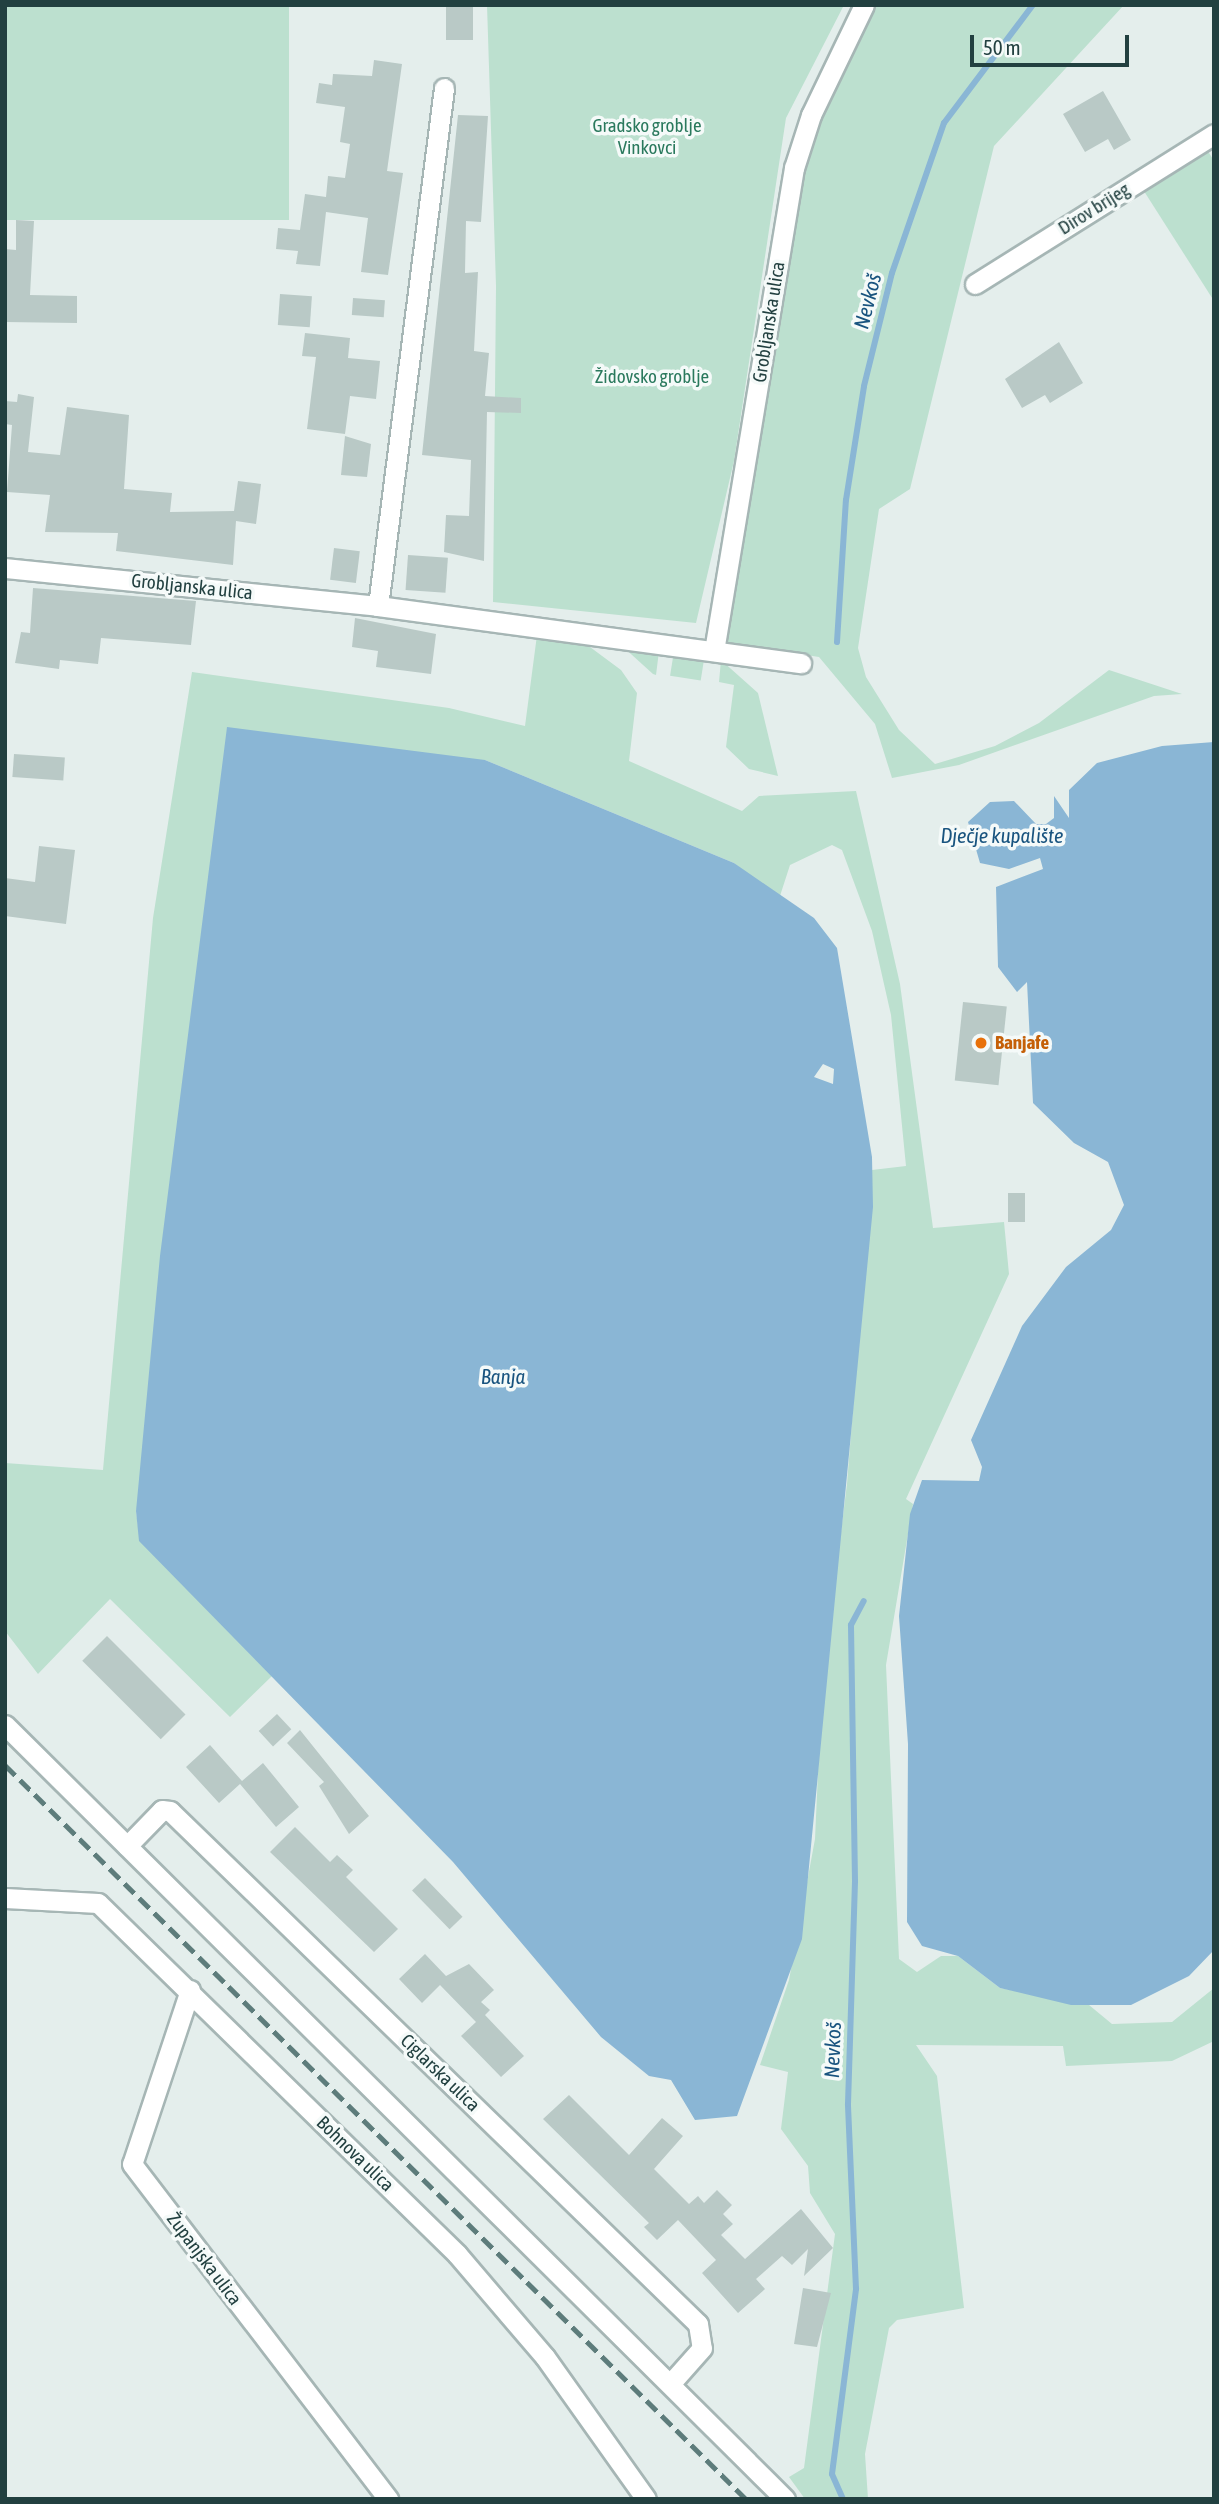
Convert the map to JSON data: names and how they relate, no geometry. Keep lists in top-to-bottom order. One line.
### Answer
{"streets":{"street":["Dirov brijeg","Grobljanska ulica","Ciglarska ulica","Bohnova ulica","Županjska ulica"]},"crossings":[["Bohnova ulica","Županjska ulica"]],"water":["Nevkoš","Dječje kupalište","Banja"],"parks":["Gradsko groblje Vinkovci","Židovsko groblje"],"places":["Banjafe"],"scale_bar":"50 m"}
